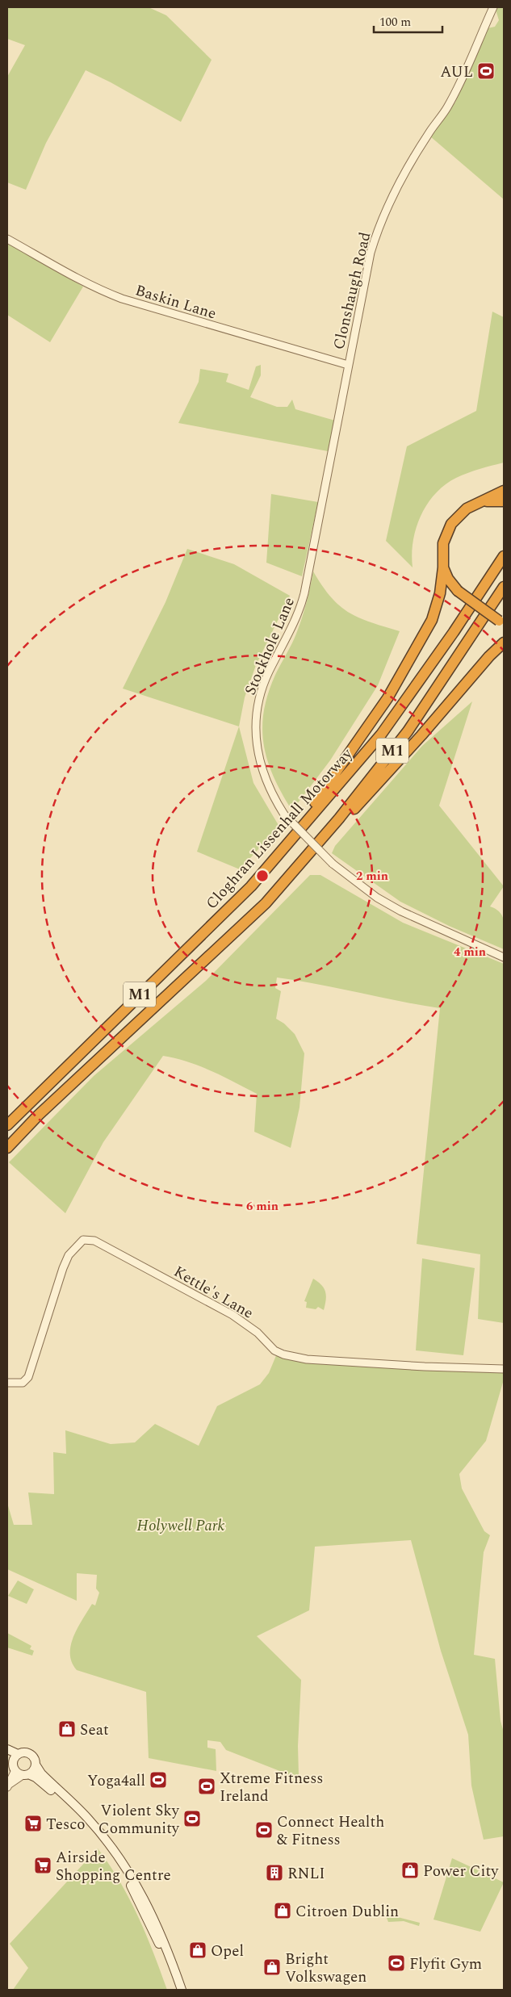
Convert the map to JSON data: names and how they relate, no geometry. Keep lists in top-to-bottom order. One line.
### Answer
{"streets":{"highway":["M1","Cloghran Lissenhall Motorway"],"street":["Clonshaugh Road","Baskin Lane","Stockhole Lane","Kettle's Lane"]},"crossings":[["Clonshaugh Road","Baskin Lane"],["Clonshaugh Road","Stockhole Lane"],["Baskin Lane","Stockhole Lane"]],"parks":["Holywell Park"],"places":{"sports":["AUL","Yoga4all","Xtreme Fitness Ireland","Violent Sky Community","Connect Health & Fitness","Flyfit Gym"],"shop":["Seat","Power City","Citroen Dublin","Opel","Bright Volkswagen"],"supermarket":["Tesco","Airside Shopping Centre"],"building":["RNLI"]},"scale_bar":"100 m","rings":["2 min","4 min","6 min"]}
